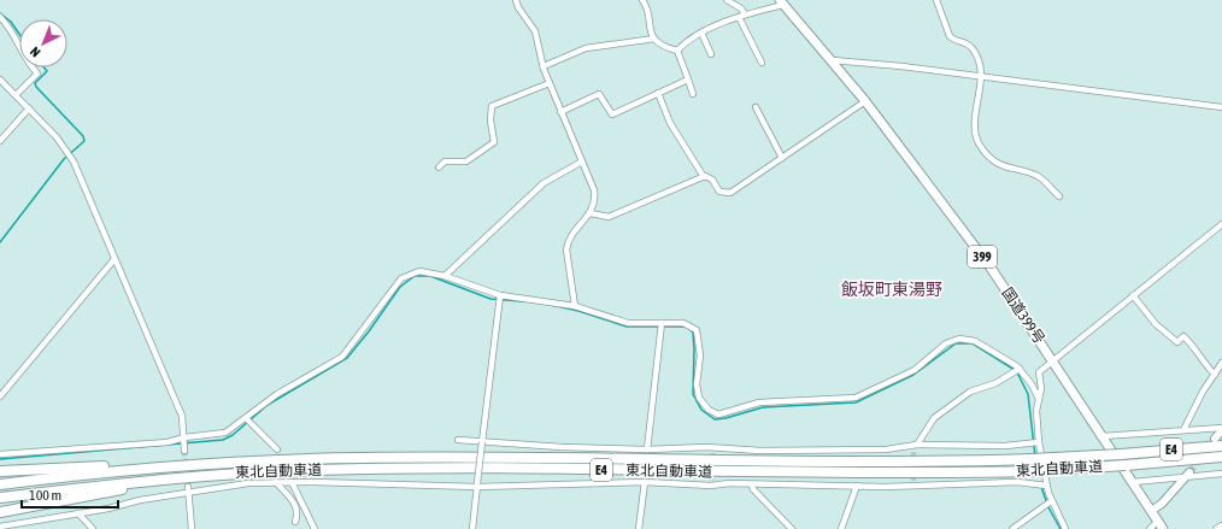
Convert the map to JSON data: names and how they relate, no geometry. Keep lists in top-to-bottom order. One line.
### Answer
{"streets":{"highway":["399","国道399号","E4","東北自動車道"]},"districts":["飯坂町東湯野"],"scale_bar":"100 m","north":"bottom left"}
